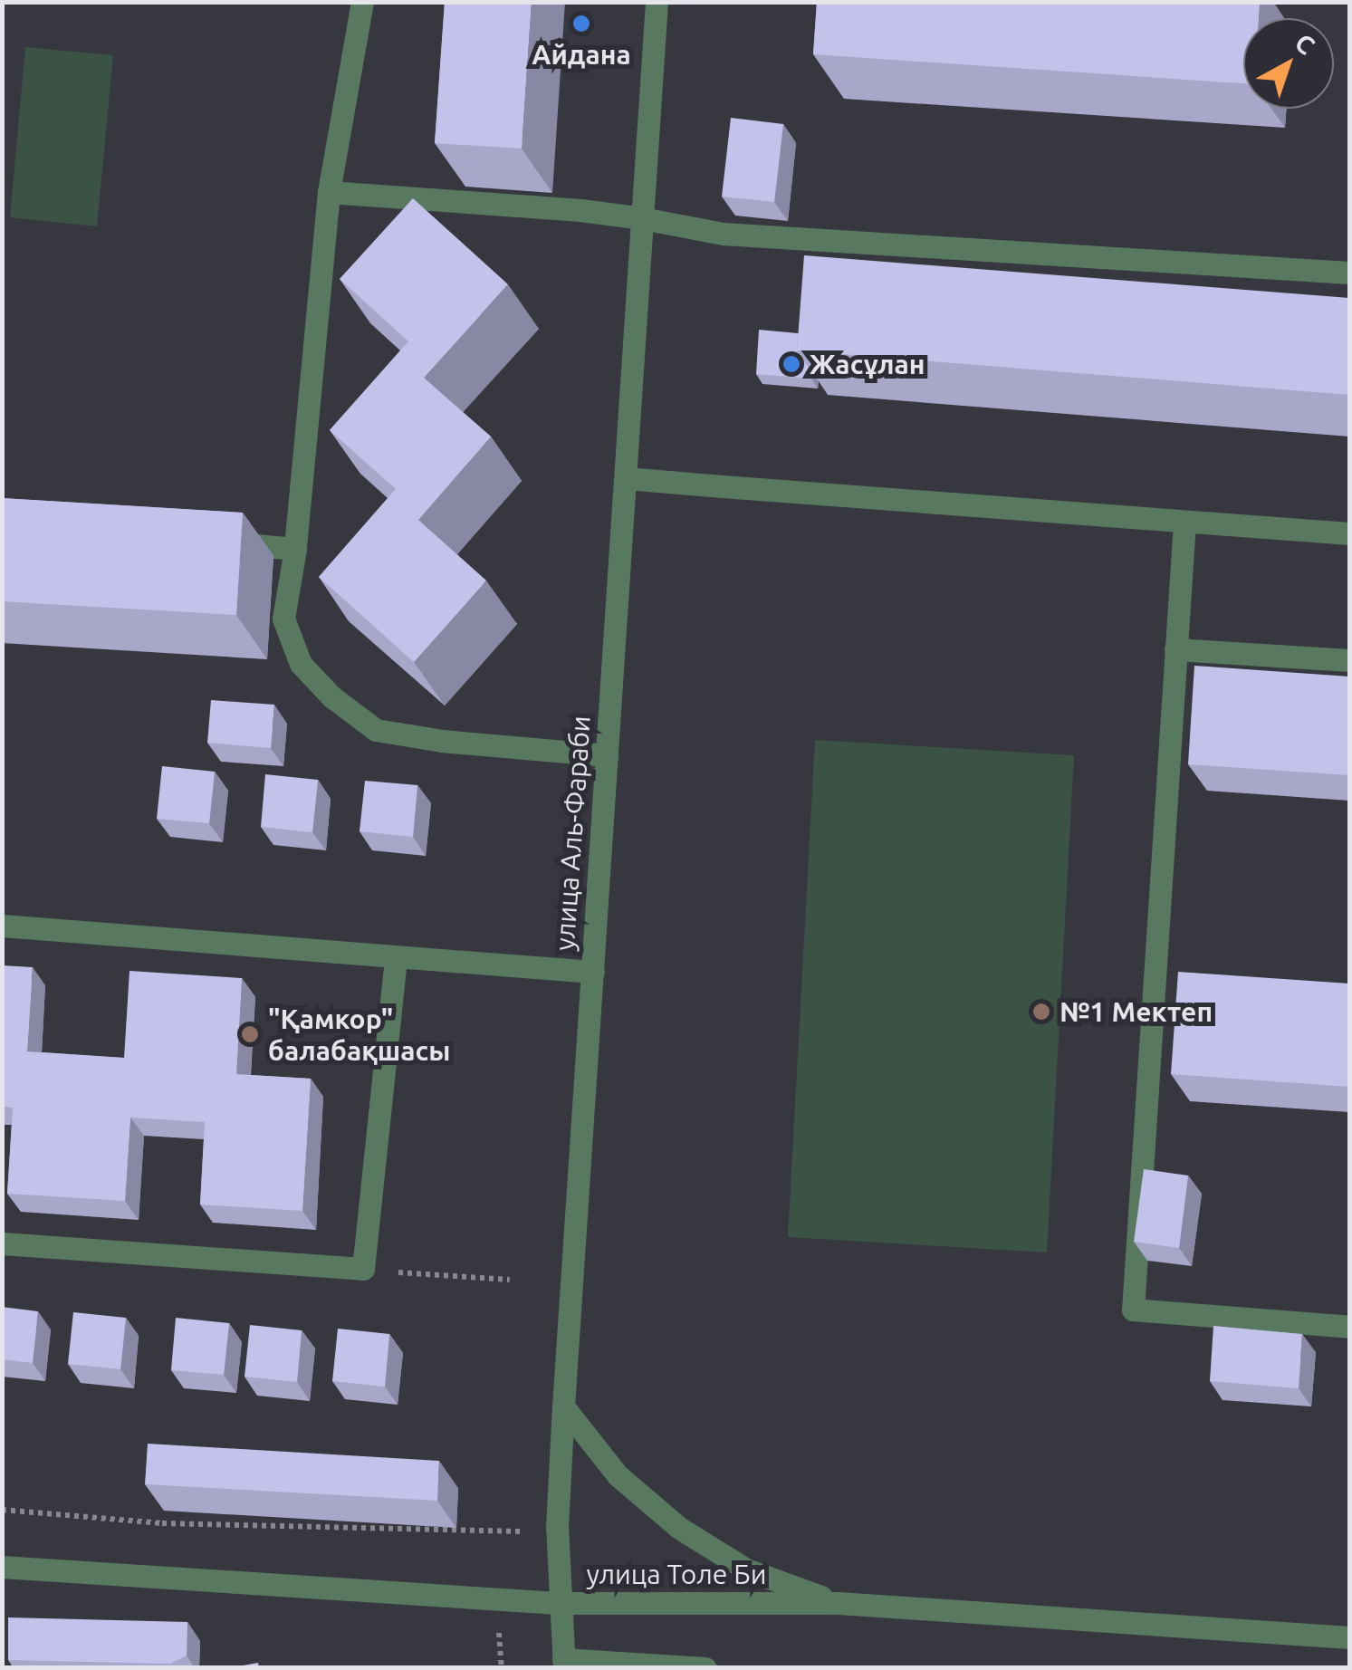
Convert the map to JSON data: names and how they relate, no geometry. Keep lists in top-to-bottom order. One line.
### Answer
{"streets":{"street":["улица Аль-Фараби","улица Толе Би"]},"crossings":[["улица Аль-Фараби","улица Толе Би"]],"places":["Айдана","Жасұлан","№1 Мектеп","\"Қамкор\" балабақшасы"],"north":"top right"}
